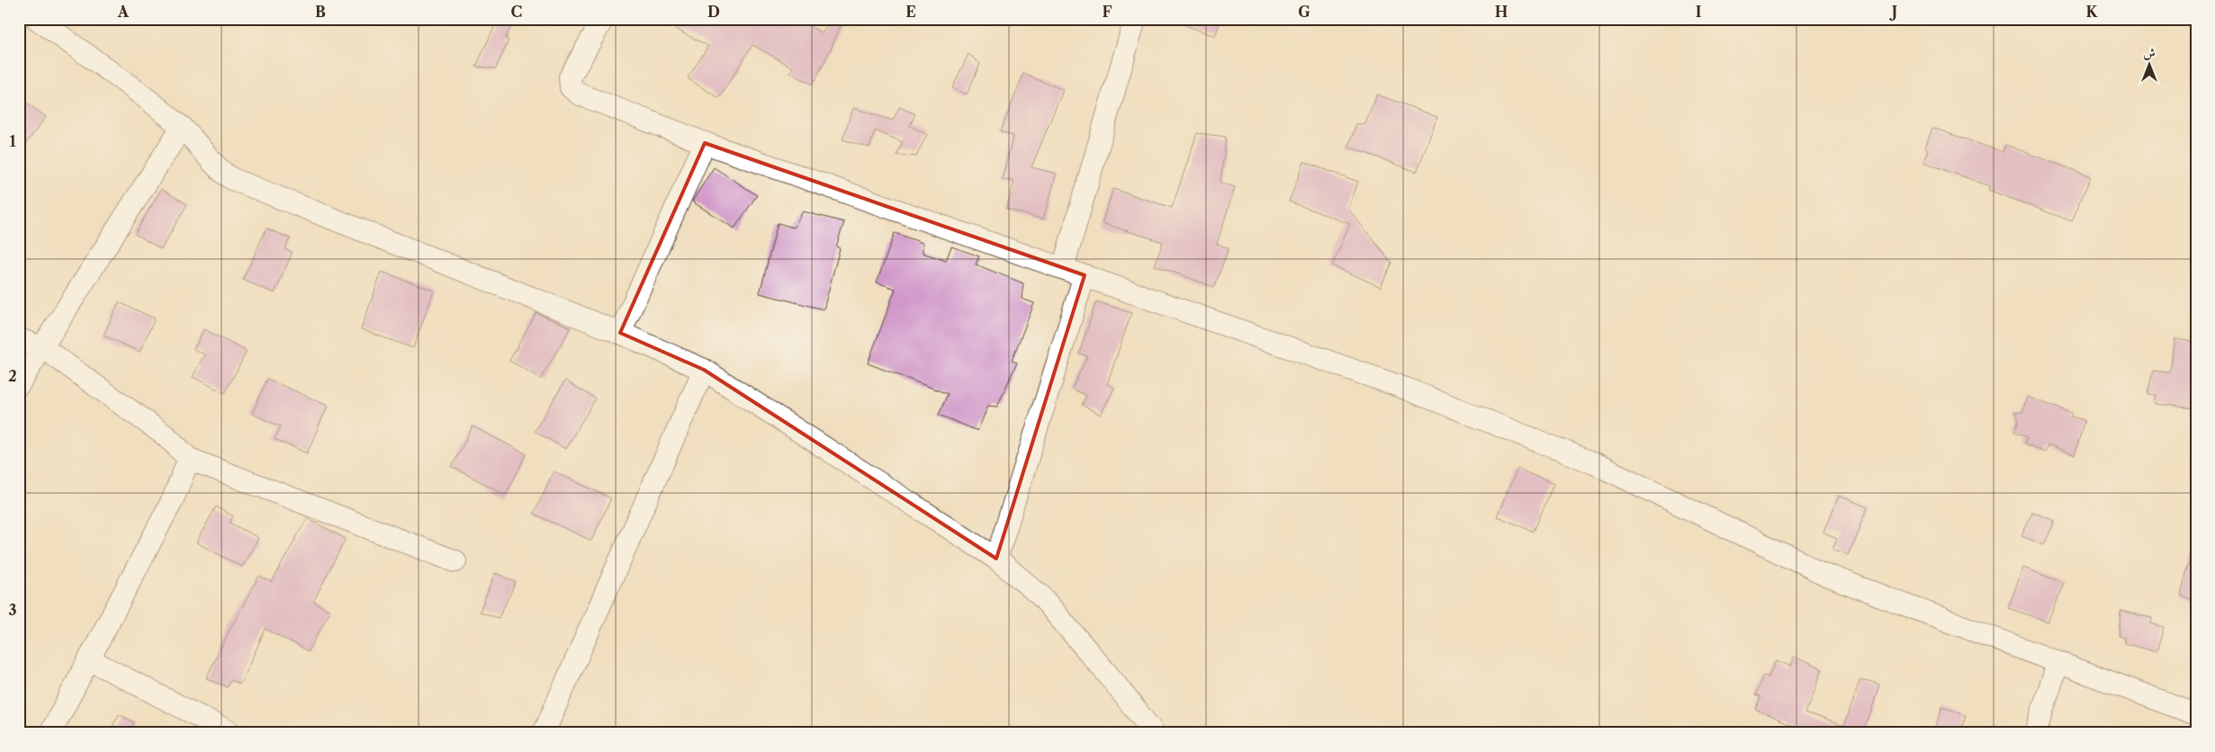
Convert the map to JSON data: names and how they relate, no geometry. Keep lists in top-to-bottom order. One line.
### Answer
{"north":"top","grid":{"columns":["A","B","C","D","E","F","G","H","I","J","K"],"rows":["1","2","3"]}}
